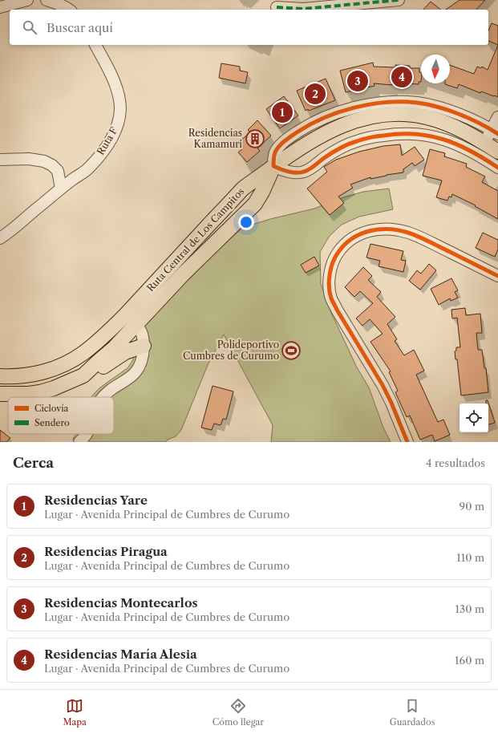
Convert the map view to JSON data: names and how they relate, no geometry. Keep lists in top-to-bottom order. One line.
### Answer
{"streets":{"main road":["Ruta Central de Los Campitos"],"street":["Ruta F"]},"places":{"building":["Residencias Kamamuri"],"sports":["Polideportivo Cumbres de Curumo"]},"legend":["Ciclovía","Sendero"],"north":"bottom","page":{"search":"Buscar aquí","pins":["4","3","2","1"],"heading":["Cerca","4 resultados"],"list":[{"mark":"1","name":"Residencias Yare","note":"Lugar · Avenida Principal de Cumbres de Curumo","value":"90 m"},{"mark":"2","name":"Residencias Piragua","note":"Lugar · Avenida Principal de Cumbres de Curumo","value":"110 m"},{"mark":"3","name":"Residencias Montecarlos","note":"Lugar · Avenida Principal de Cumbres de Curumo","value":"130 m"},{"mark":"4","name":"Residencias María Alesia","note":"Lugar · Avenida Principal de Cumbres de Curumo","value":"160 m"}],"nav":["Mapa","Cómo llegar","Guardados"]}}
